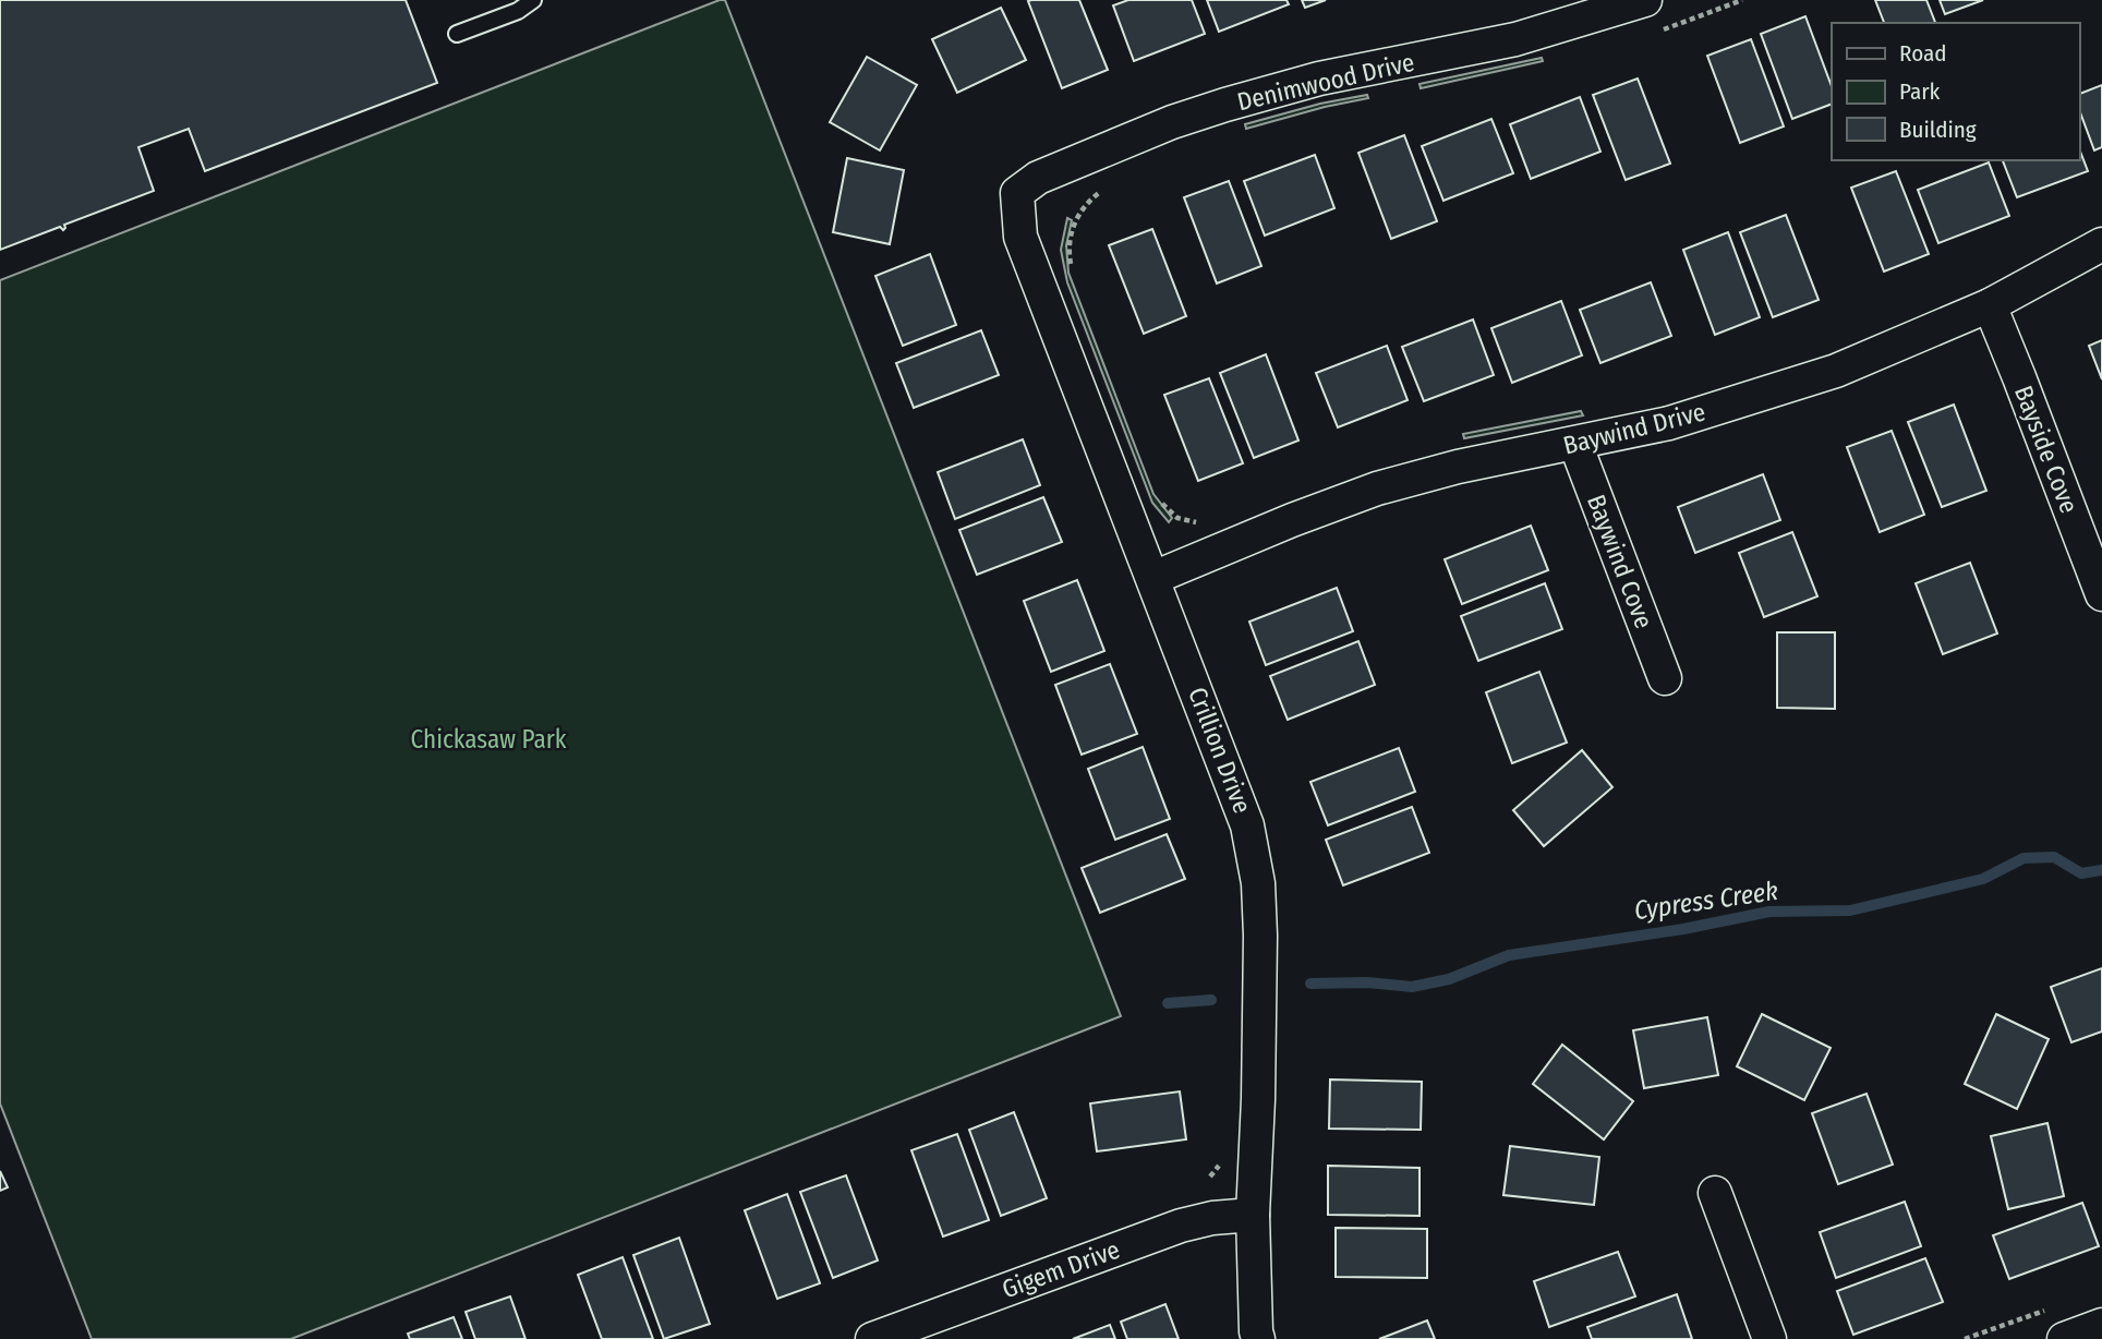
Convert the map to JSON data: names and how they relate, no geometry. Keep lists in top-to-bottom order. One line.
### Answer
{"streets":{"street":["Denimwood Drive","Baywind Drive","Bayside Cove","Baywind Cove","Crillion Drive","Gigem Drive"]},"crossings":[["Denimwood Drive","Crillion Drive"],["Baywind Drive","Bayside Cove"],["Baywind Drive","Baywind Cove"],["Baywind Drive","Crillion Drive"],["Crillion Drive","Gigem Drive"]],"water":["Cypress Creek"],"parks":["Chickasaw Park"],"legend":["Road","Park","Building"]}
